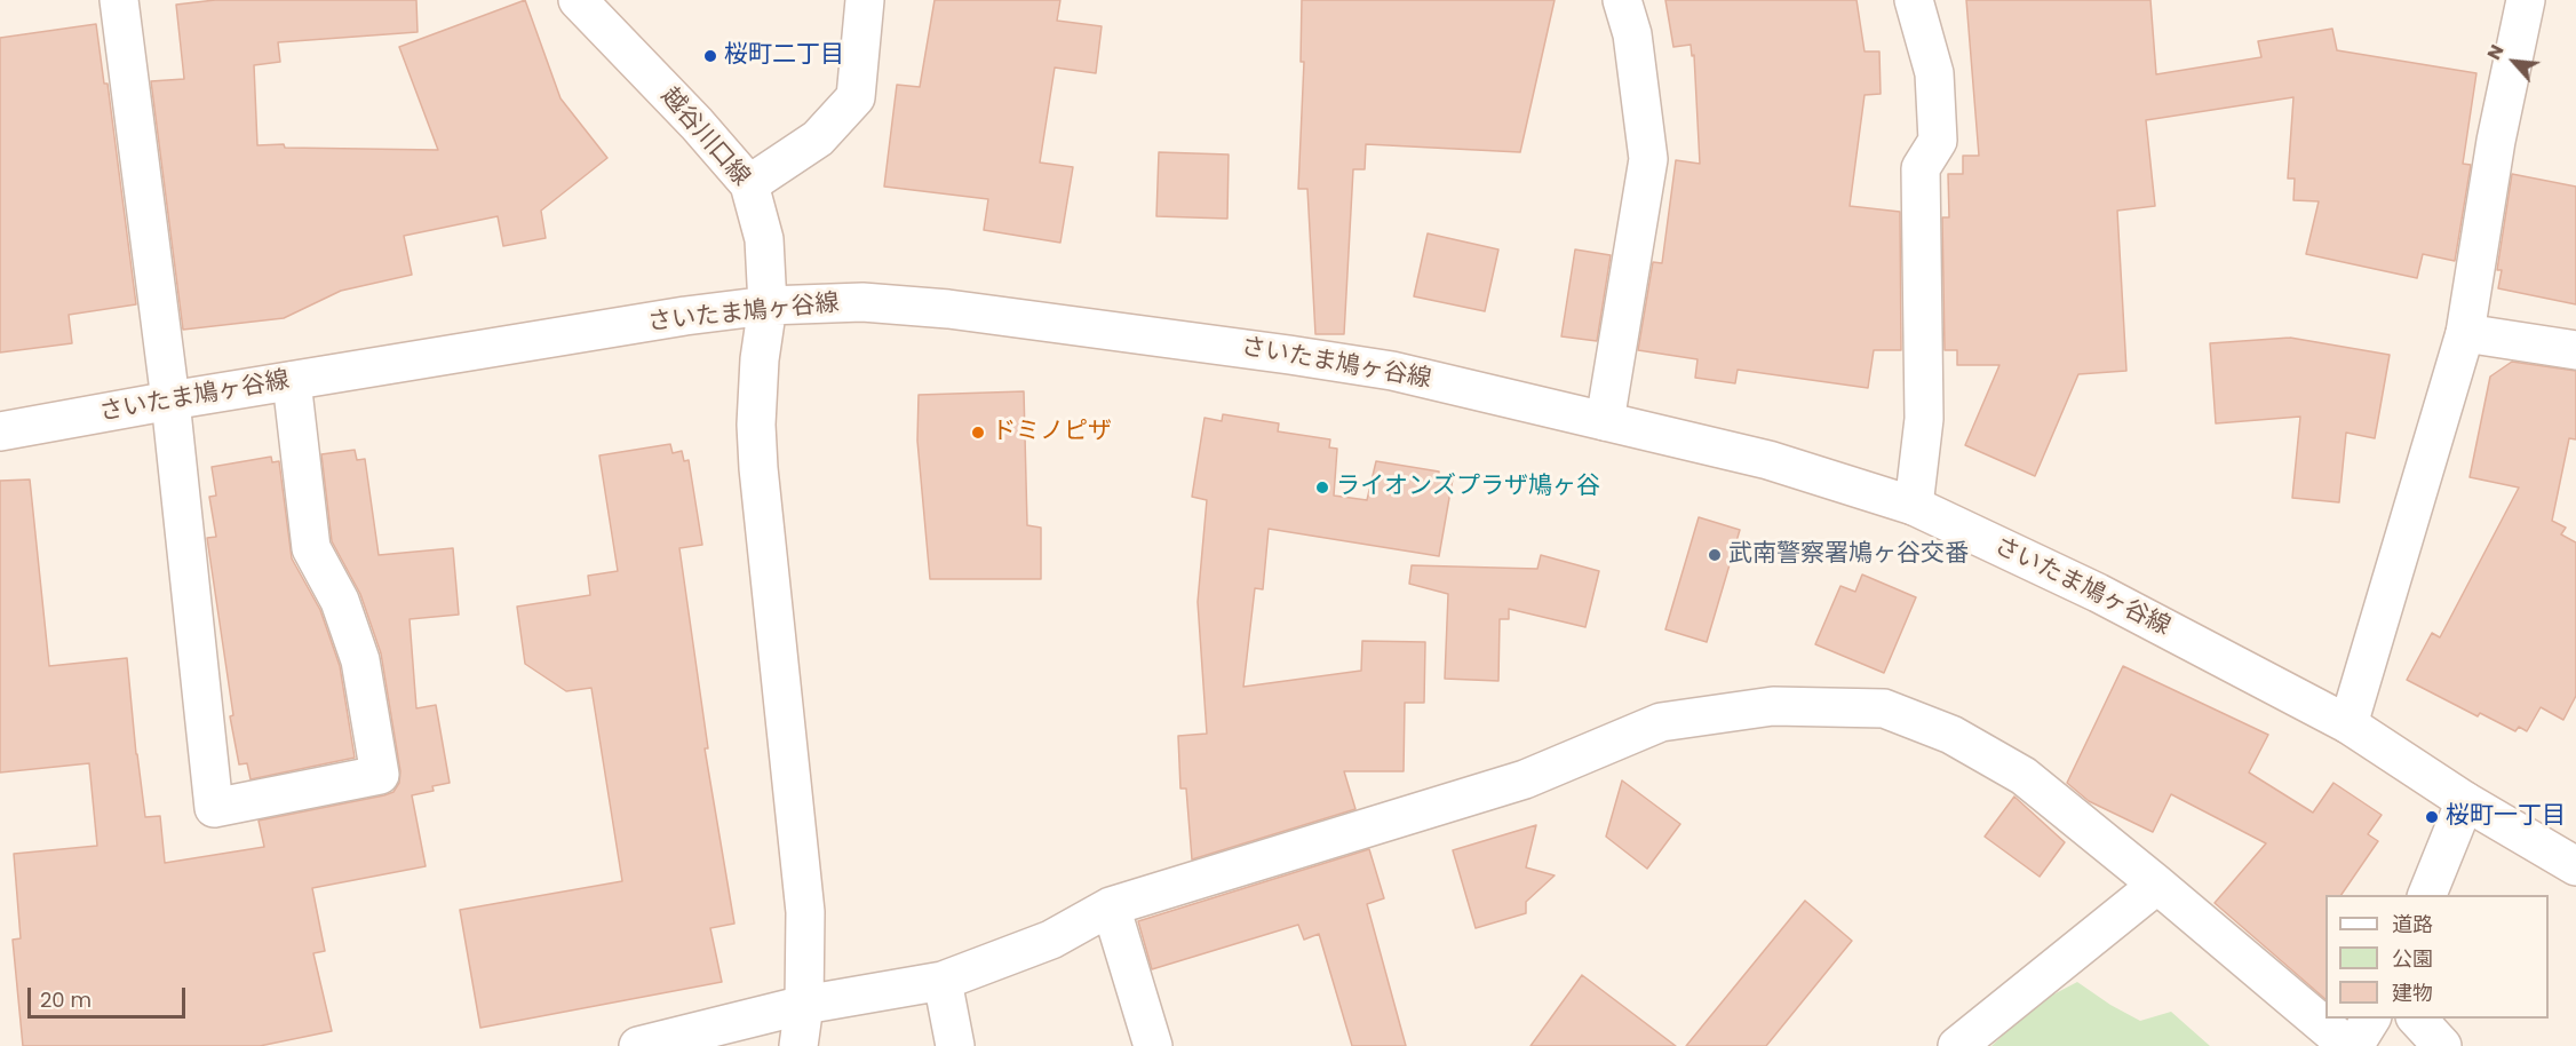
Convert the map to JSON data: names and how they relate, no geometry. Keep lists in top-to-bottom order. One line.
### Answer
{"streets":{"street":["越谷川口線","さいたま鳩ヶ谷線"]},"crossings":[["越谷川口線","さいたま鳩ヶ谷線"]],"places":["桜町二丁目","ドミノピザ","ライオンズプラザ鳩ヶ谷","武南警察署鳩ヶ谷交番","桜町一丁目"],"legend":["道路","公園","建物"],"scale_bar":"20 m","north":"top left"}
